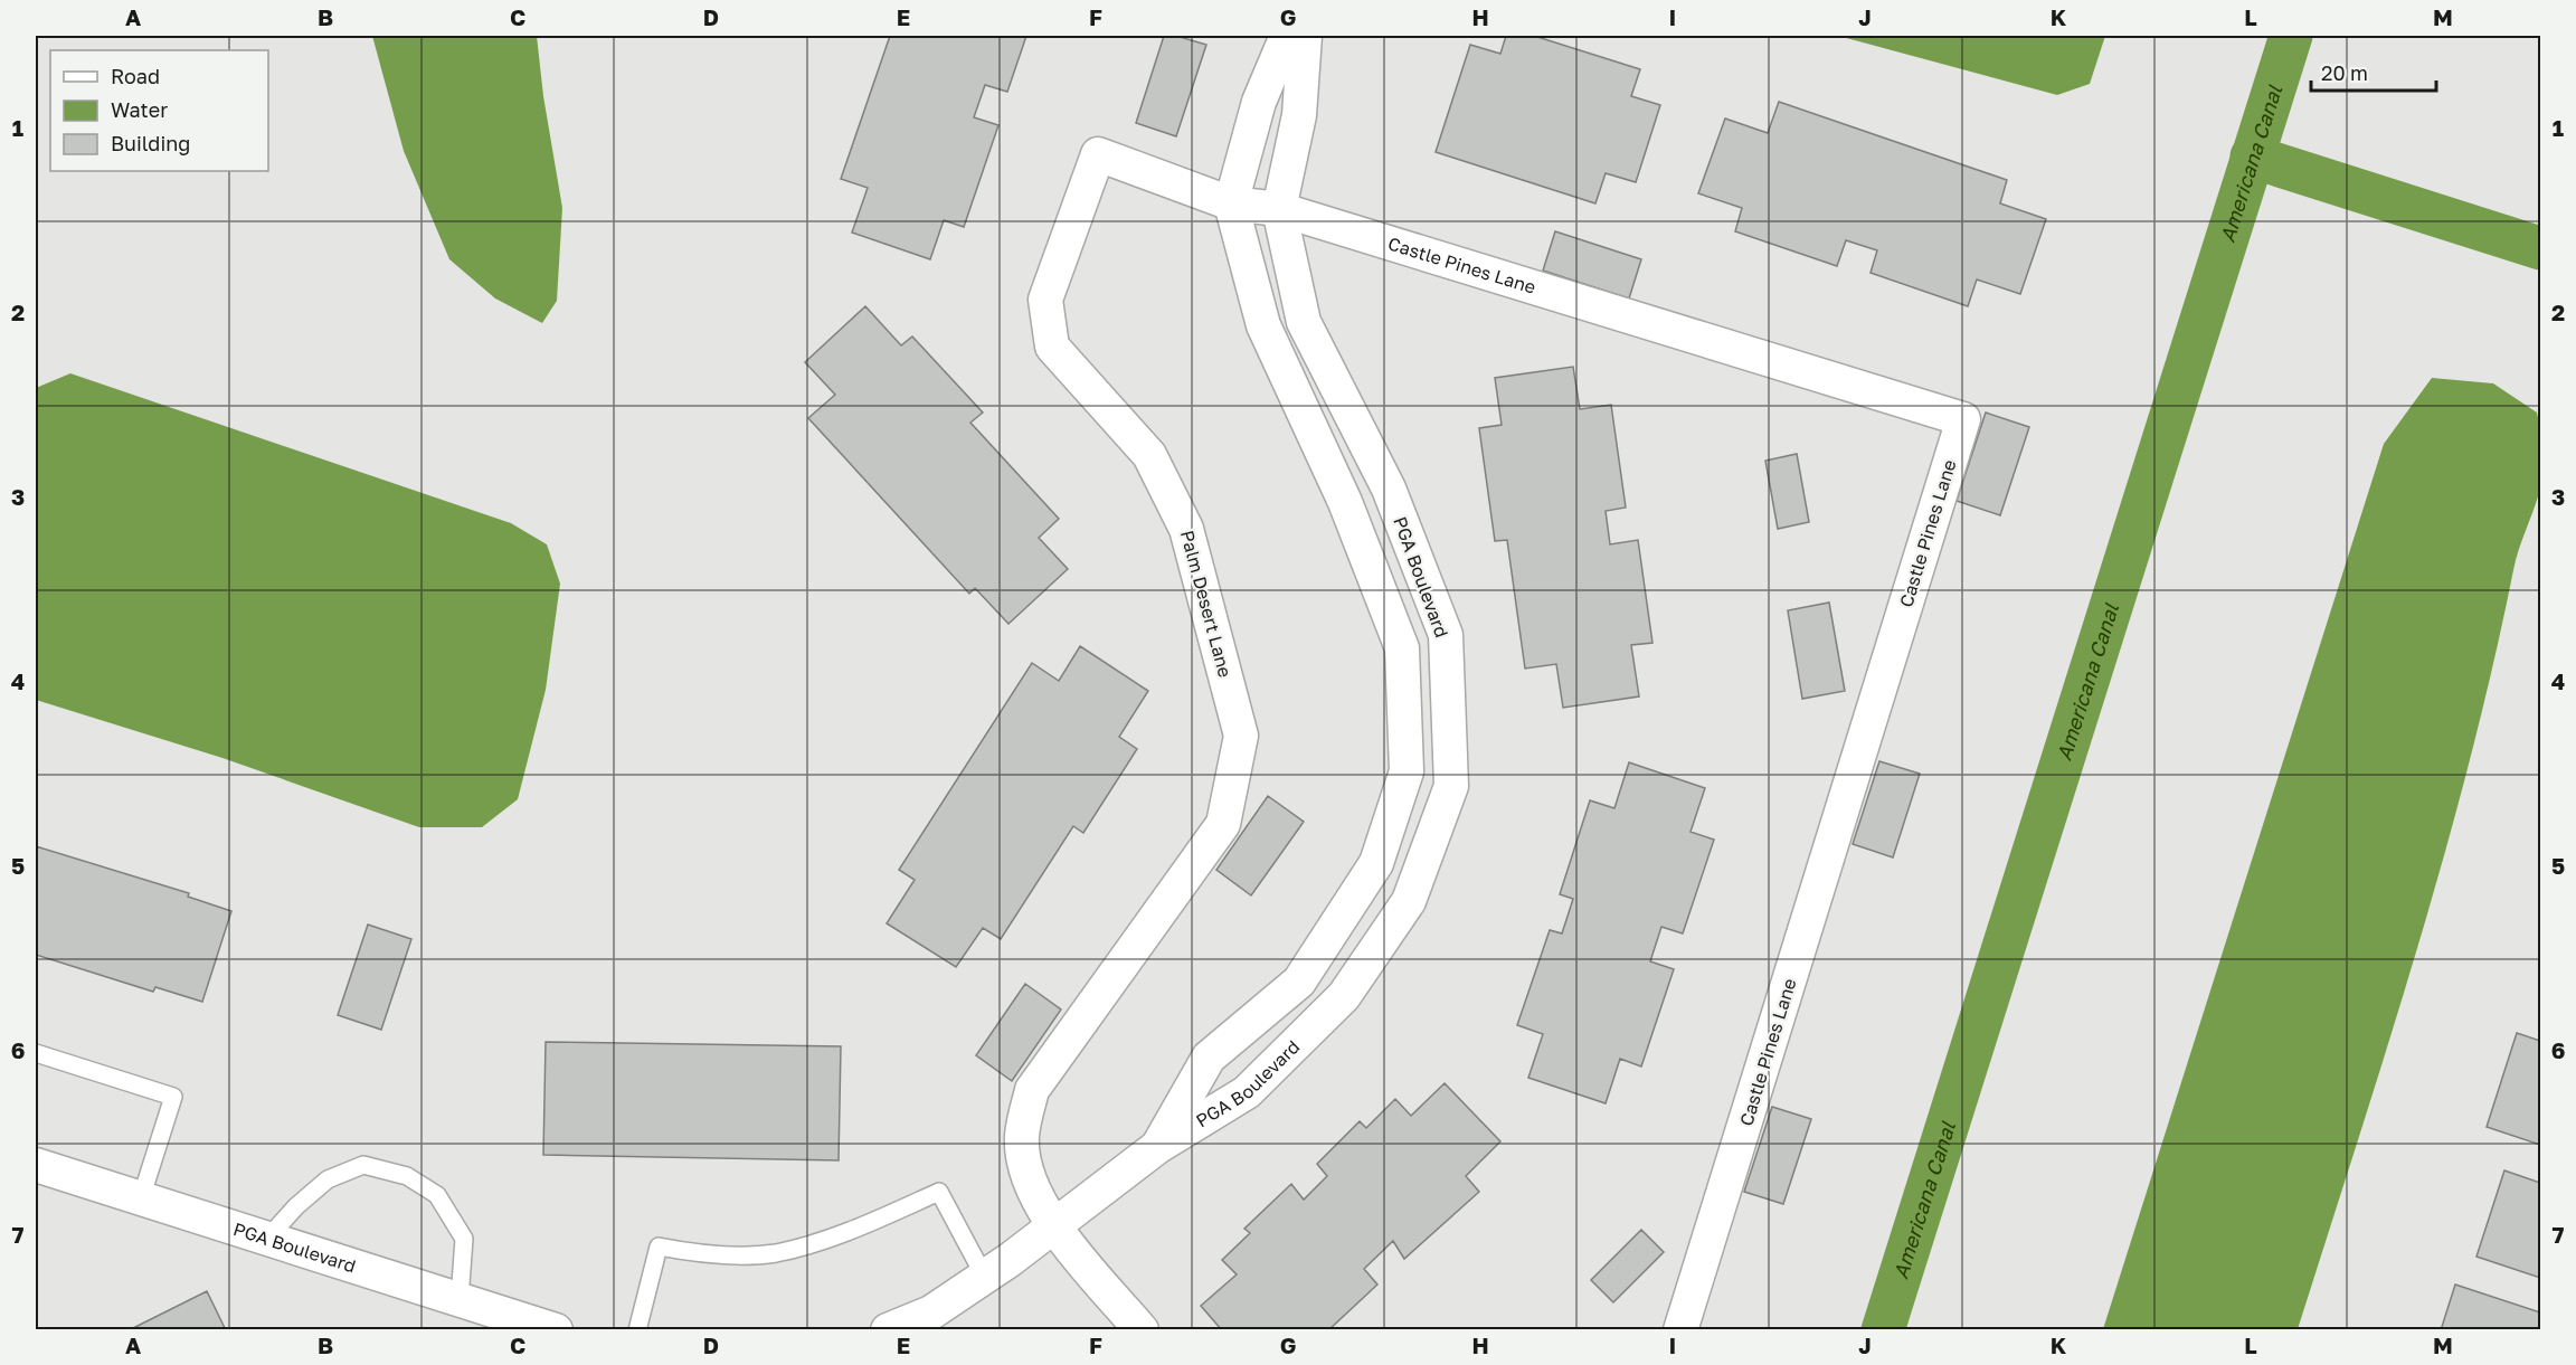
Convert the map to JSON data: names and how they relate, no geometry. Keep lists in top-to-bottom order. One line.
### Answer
{"streets":{"street":["Castle Pines Lane","PGA Boulevard","Palm Desert Lane"]},"crossings":[["Castle Pines Lane","PGA Boulevard"],["Castle Pines Lane","Palm Desert Lane"],["PGA Boulevard","Palm Desert Lane"]],"water":["Americana Canal"],"legend":["Road","Water","Building"],"scale_bar":"20 m","grid":{"columns":["A","B","C","D","E","F","G","H","I","J","K","L","M"],"rows":["1","2","3","4","5","6","7"]}}
